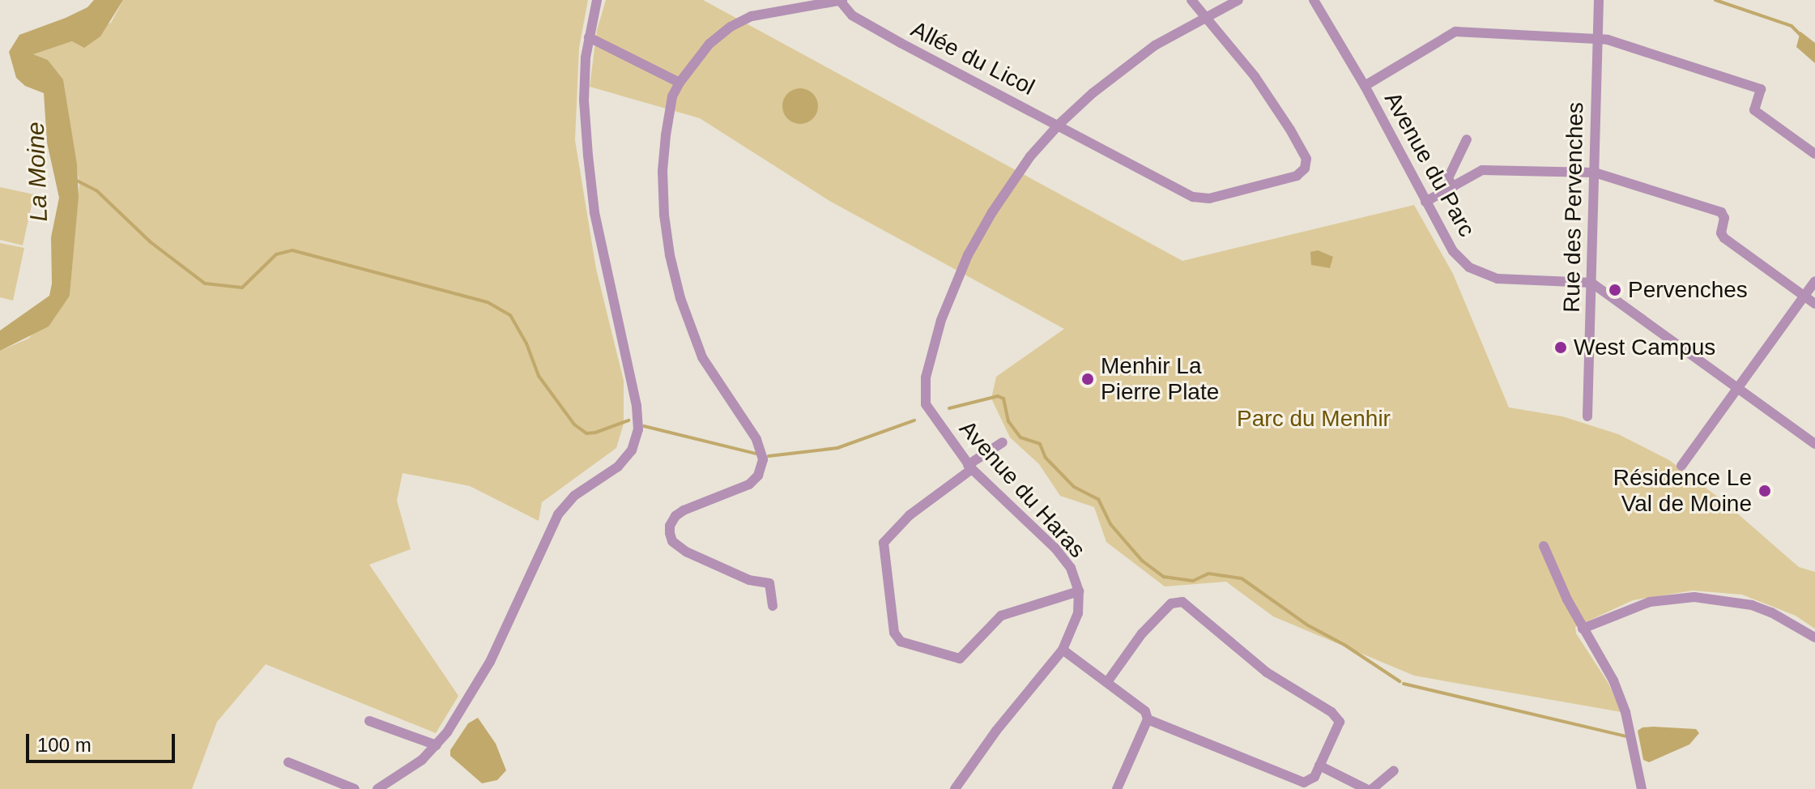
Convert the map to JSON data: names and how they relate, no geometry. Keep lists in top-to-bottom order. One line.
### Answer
{"streets":{"street":["Allée du Licol","Avenue du Parc","Rue des Pervenches","Avenue du Haras"]},"crossings":[["Allée du Licol","Avenue du Haras"],["Avenue du Parc","Rue des Pervenches"]],"water":["La Moine"],"parks":["Parc du Menhir"],"places":["Pervenches","West Campus","Menhir La Pierre Plate","Résidence Le Val de Moine"],"scale_bar":"100 m"}
